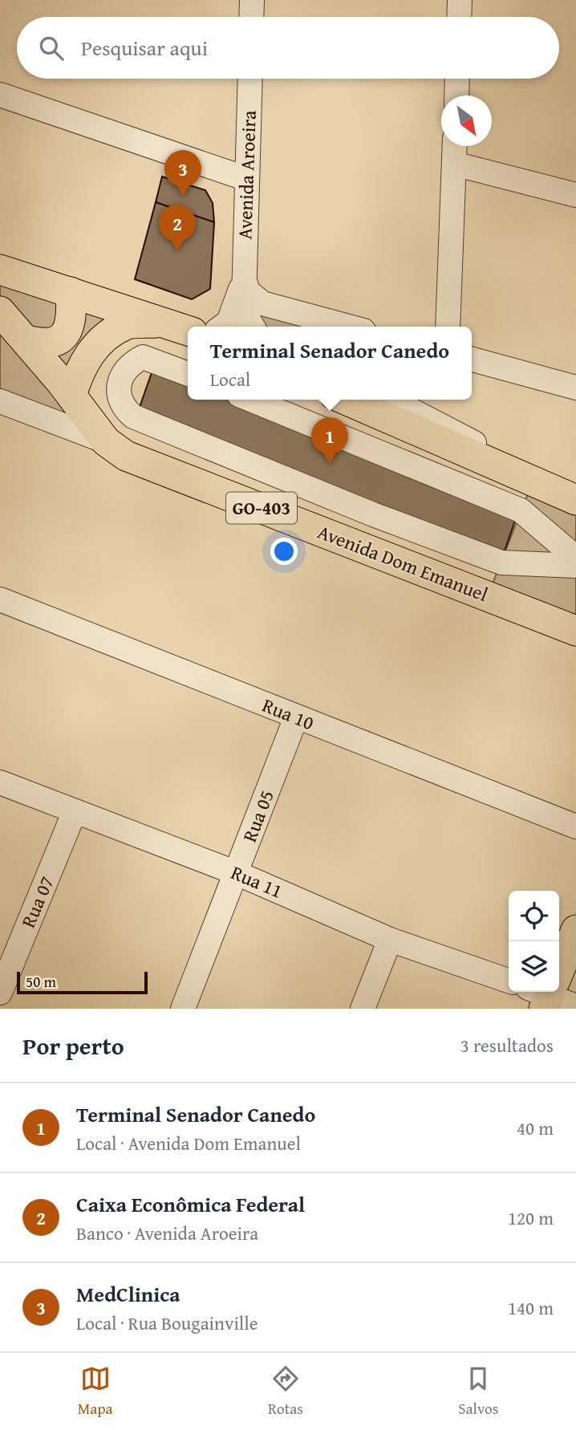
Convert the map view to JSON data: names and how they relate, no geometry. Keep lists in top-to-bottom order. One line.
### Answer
{"streets":{"main road":["GO-403","Avenida Dom Emanuel"],"street":["Avenida Aroeira","Rua 10","Rua 05","Rua 11","Rua 07"]},"crossings":[["Rua 10","Rua 05"],["Rua 05","Rua 11"],["Rua 11","Rua 07"]],"scale_bar":"50 m","north":"bottom right","page":{"search":"Pesquisar aqui","pins":["3","2","1"],"popup":["Terminal Senador Canedo","Local"],"scale":"50 m","heading":["Por perto","3 resultados"],"list":[{"mark":"1","name":"Terminal Senador Canedo","note":"Local · Avenida Dom Emanuel","value":"40 m"},{"mark":"2","name":"Caixa Econômica Federal","note":"Banco · Avenida Aroeira","value":"120 m"},{"mark":"3","name":"MedClinica","note":"Local · Rua Bougainville","value":"140 m"}],"nav":["Mapa","Rotas","Salvos"]}}
